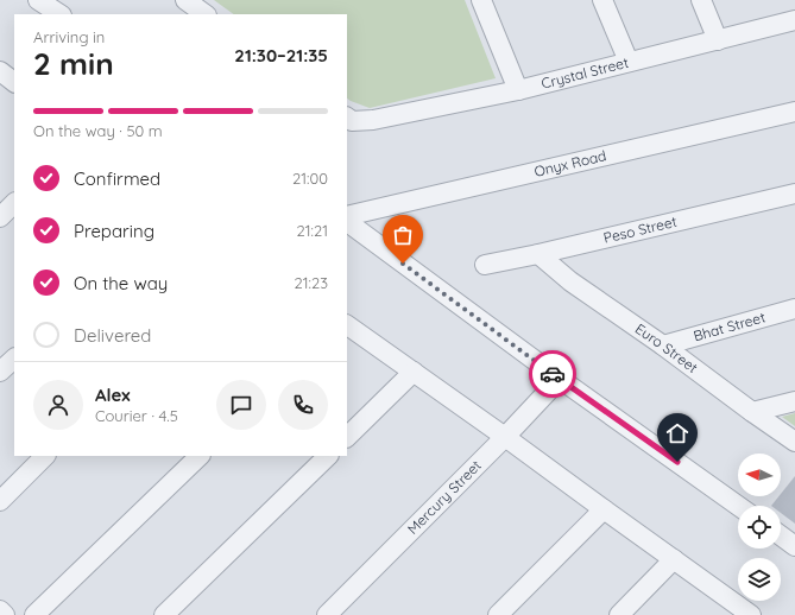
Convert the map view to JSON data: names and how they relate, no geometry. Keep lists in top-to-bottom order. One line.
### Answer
{"streets":{"street":["Crystal Street","Onyx Road","Peso Street","Bhat Street","Euro Street","Mercury Street"]},"crossings":[["Peso Street","Euro Street"],["Bhat Street","Euro Street"]],"north":"left","page":{"heading":["2 min","Arriving in","21:30–21:35"],"panel":["Alex","Courier · 4.5"],"bar":"On the way · 50 m","list":[["Confirmed","21:00"],["Preparing","21:21"],["On the way","21:23"],"Delivered"]}}
